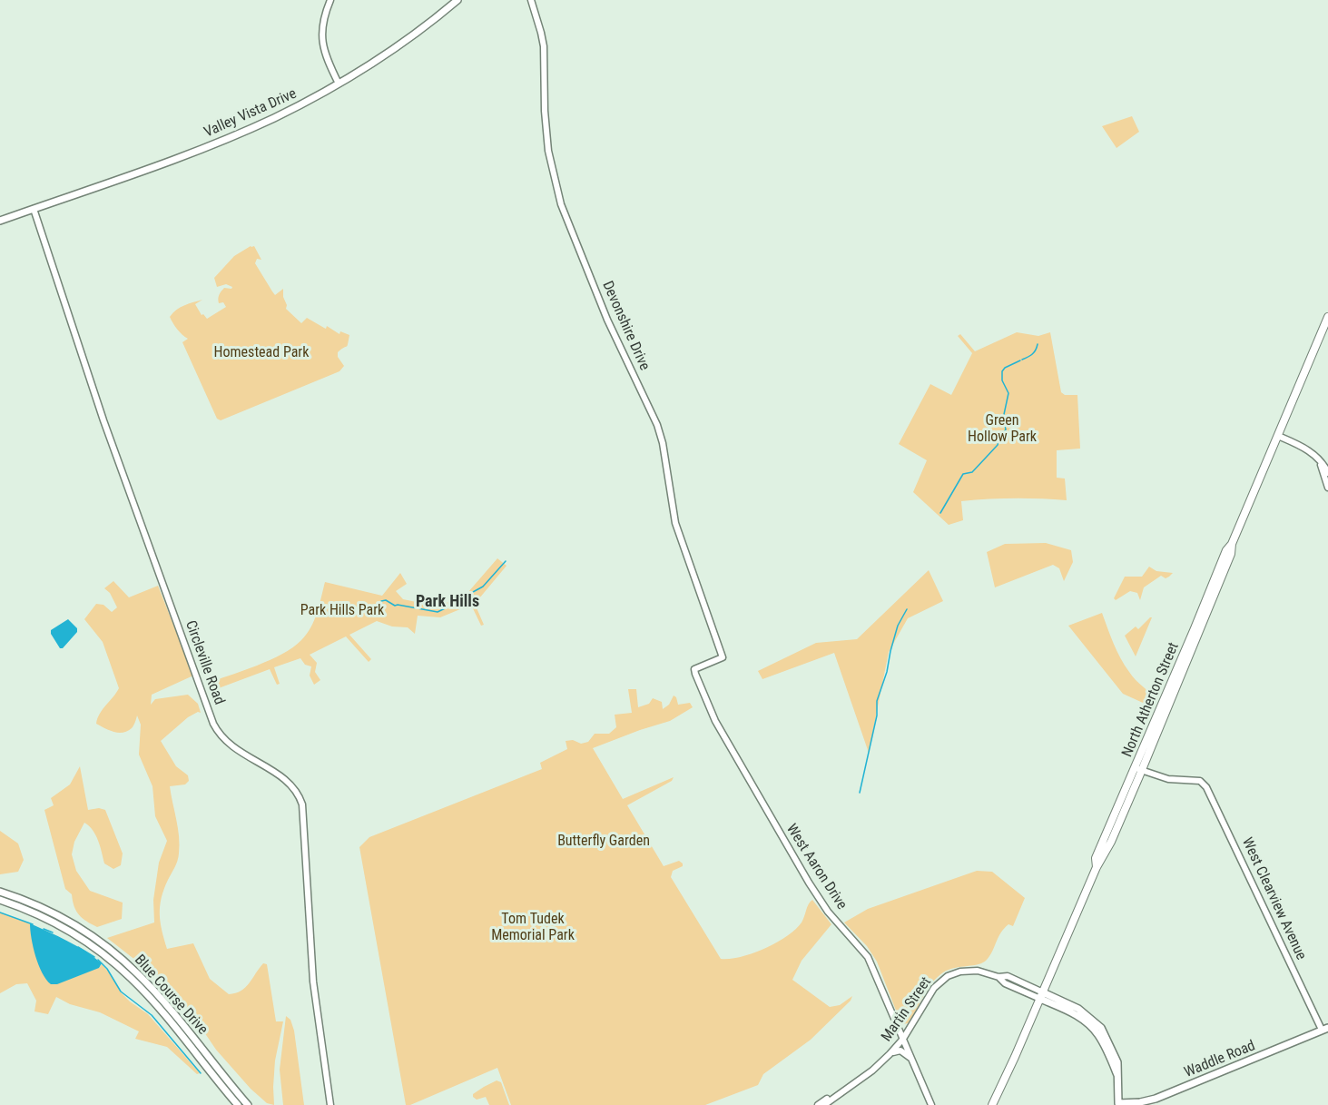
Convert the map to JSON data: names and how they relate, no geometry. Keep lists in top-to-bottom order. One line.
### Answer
{"streets":{"main road":["Valley Vista Drive","North Atherton Street","Blue Course Drive","Waddle Road"],"street":["Devonshire Drive","Circleville Road","West Aaron Drive","West Clearview Avenue","Martin Street"]},"crossings":[["Valley Vista Drive","Circleville Road"],["Devonshire Drive","West Aaron Drive"],["North Atherton Street","West Clearview Avenue"],["North Atherton Street","Martin Street"],["West Aaron Drive","Martin Street"],["West Clearview Avenue","Waddle Road"]],"districts":["Park Hills"],"parks":["Homestead Park","Green Hollow Park","Park Hills Park","Butterfly Garden","Tom Tudek Memorial Park"]}
